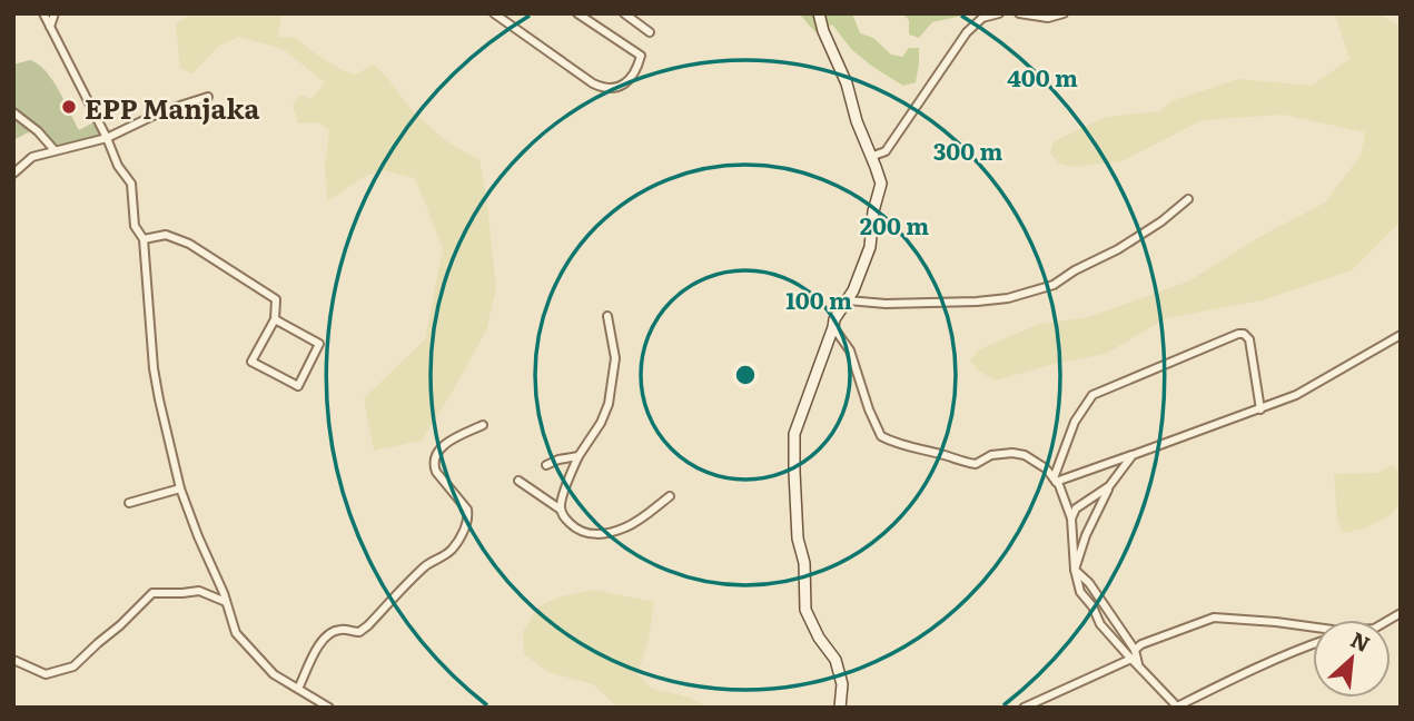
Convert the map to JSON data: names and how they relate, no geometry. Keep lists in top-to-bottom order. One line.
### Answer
{"places":["EPP Manjaka"],"north":"top right","rings":["400 m","300 m","200 m","100 m"]}
